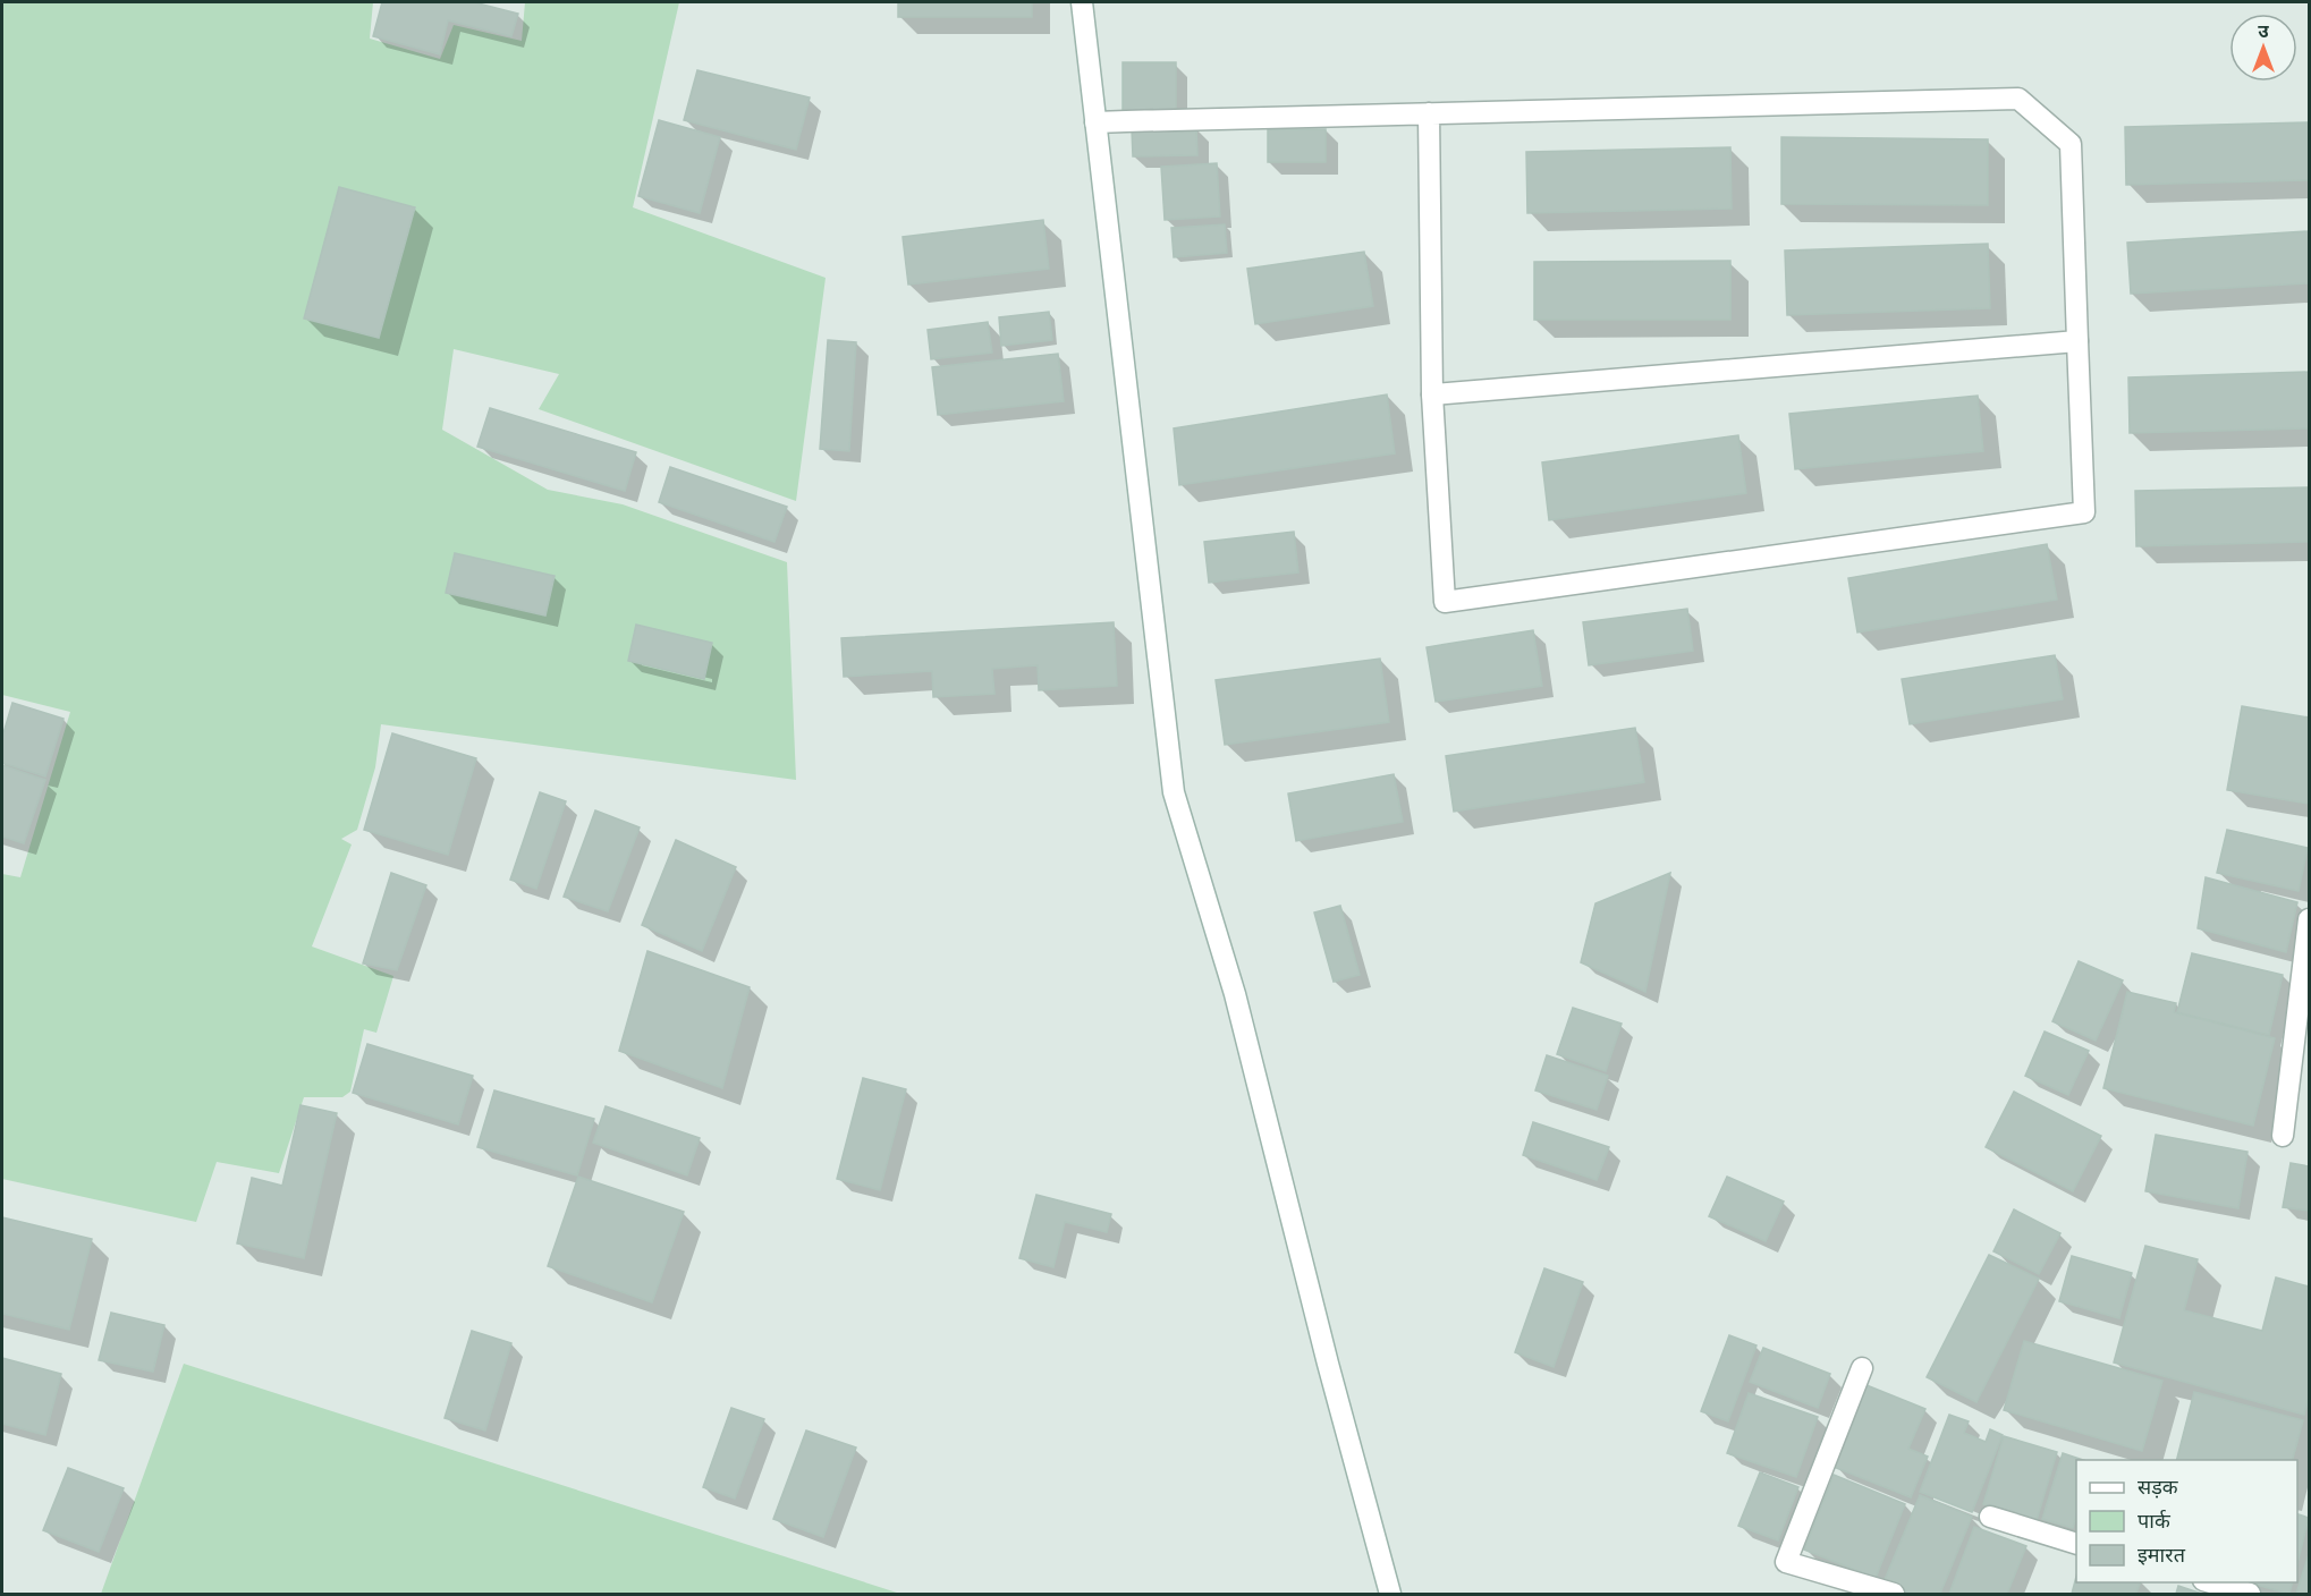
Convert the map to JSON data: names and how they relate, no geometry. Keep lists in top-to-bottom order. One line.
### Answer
{"legend":["सड़क","पार्क","इमारत"],"north":"top"}
